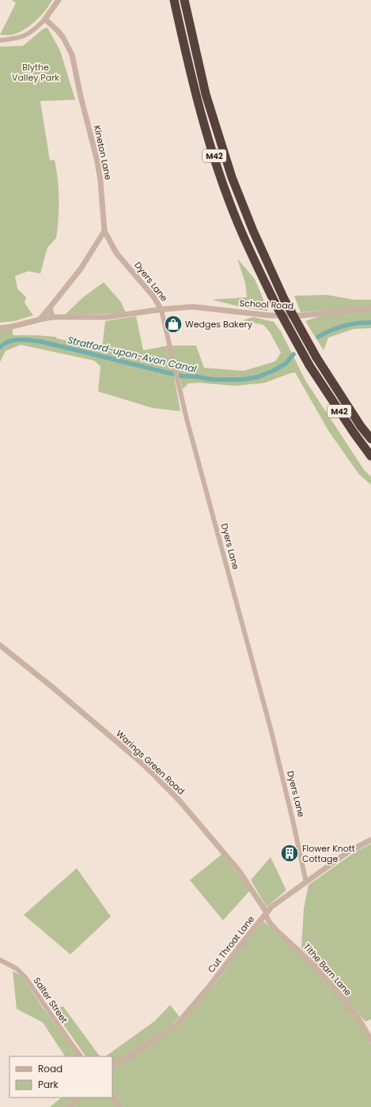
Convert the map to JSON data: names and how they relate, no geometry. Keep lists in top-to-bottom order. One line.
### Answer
{"streets":{"highway":["M42"],"street":["Kineton Lane","Dyers Lane","School Road","Warings Green Road","Cut Throat Lane","Tithe Barn Lane","Salter Street"]},"crossings":[["Kineton Lane","Dyers Lane"],["Dyers Lane","School Road"],["Dyers Lane","Cut Throat Lane"],["Warings Green Road","Cut Throat Lane"],["Warings Green Road","Tithe Barn Lane"],["Cut Throat Lane","Tithe Barn Lane"]],"water":["Stratford-upon-Avon Canal"],"parks":["Blythe Valley Park"],"places":{"shop":["Wedges Bakery"],"building":["Flower Knott Cottage"]},"legend":["Road","Park"]}
